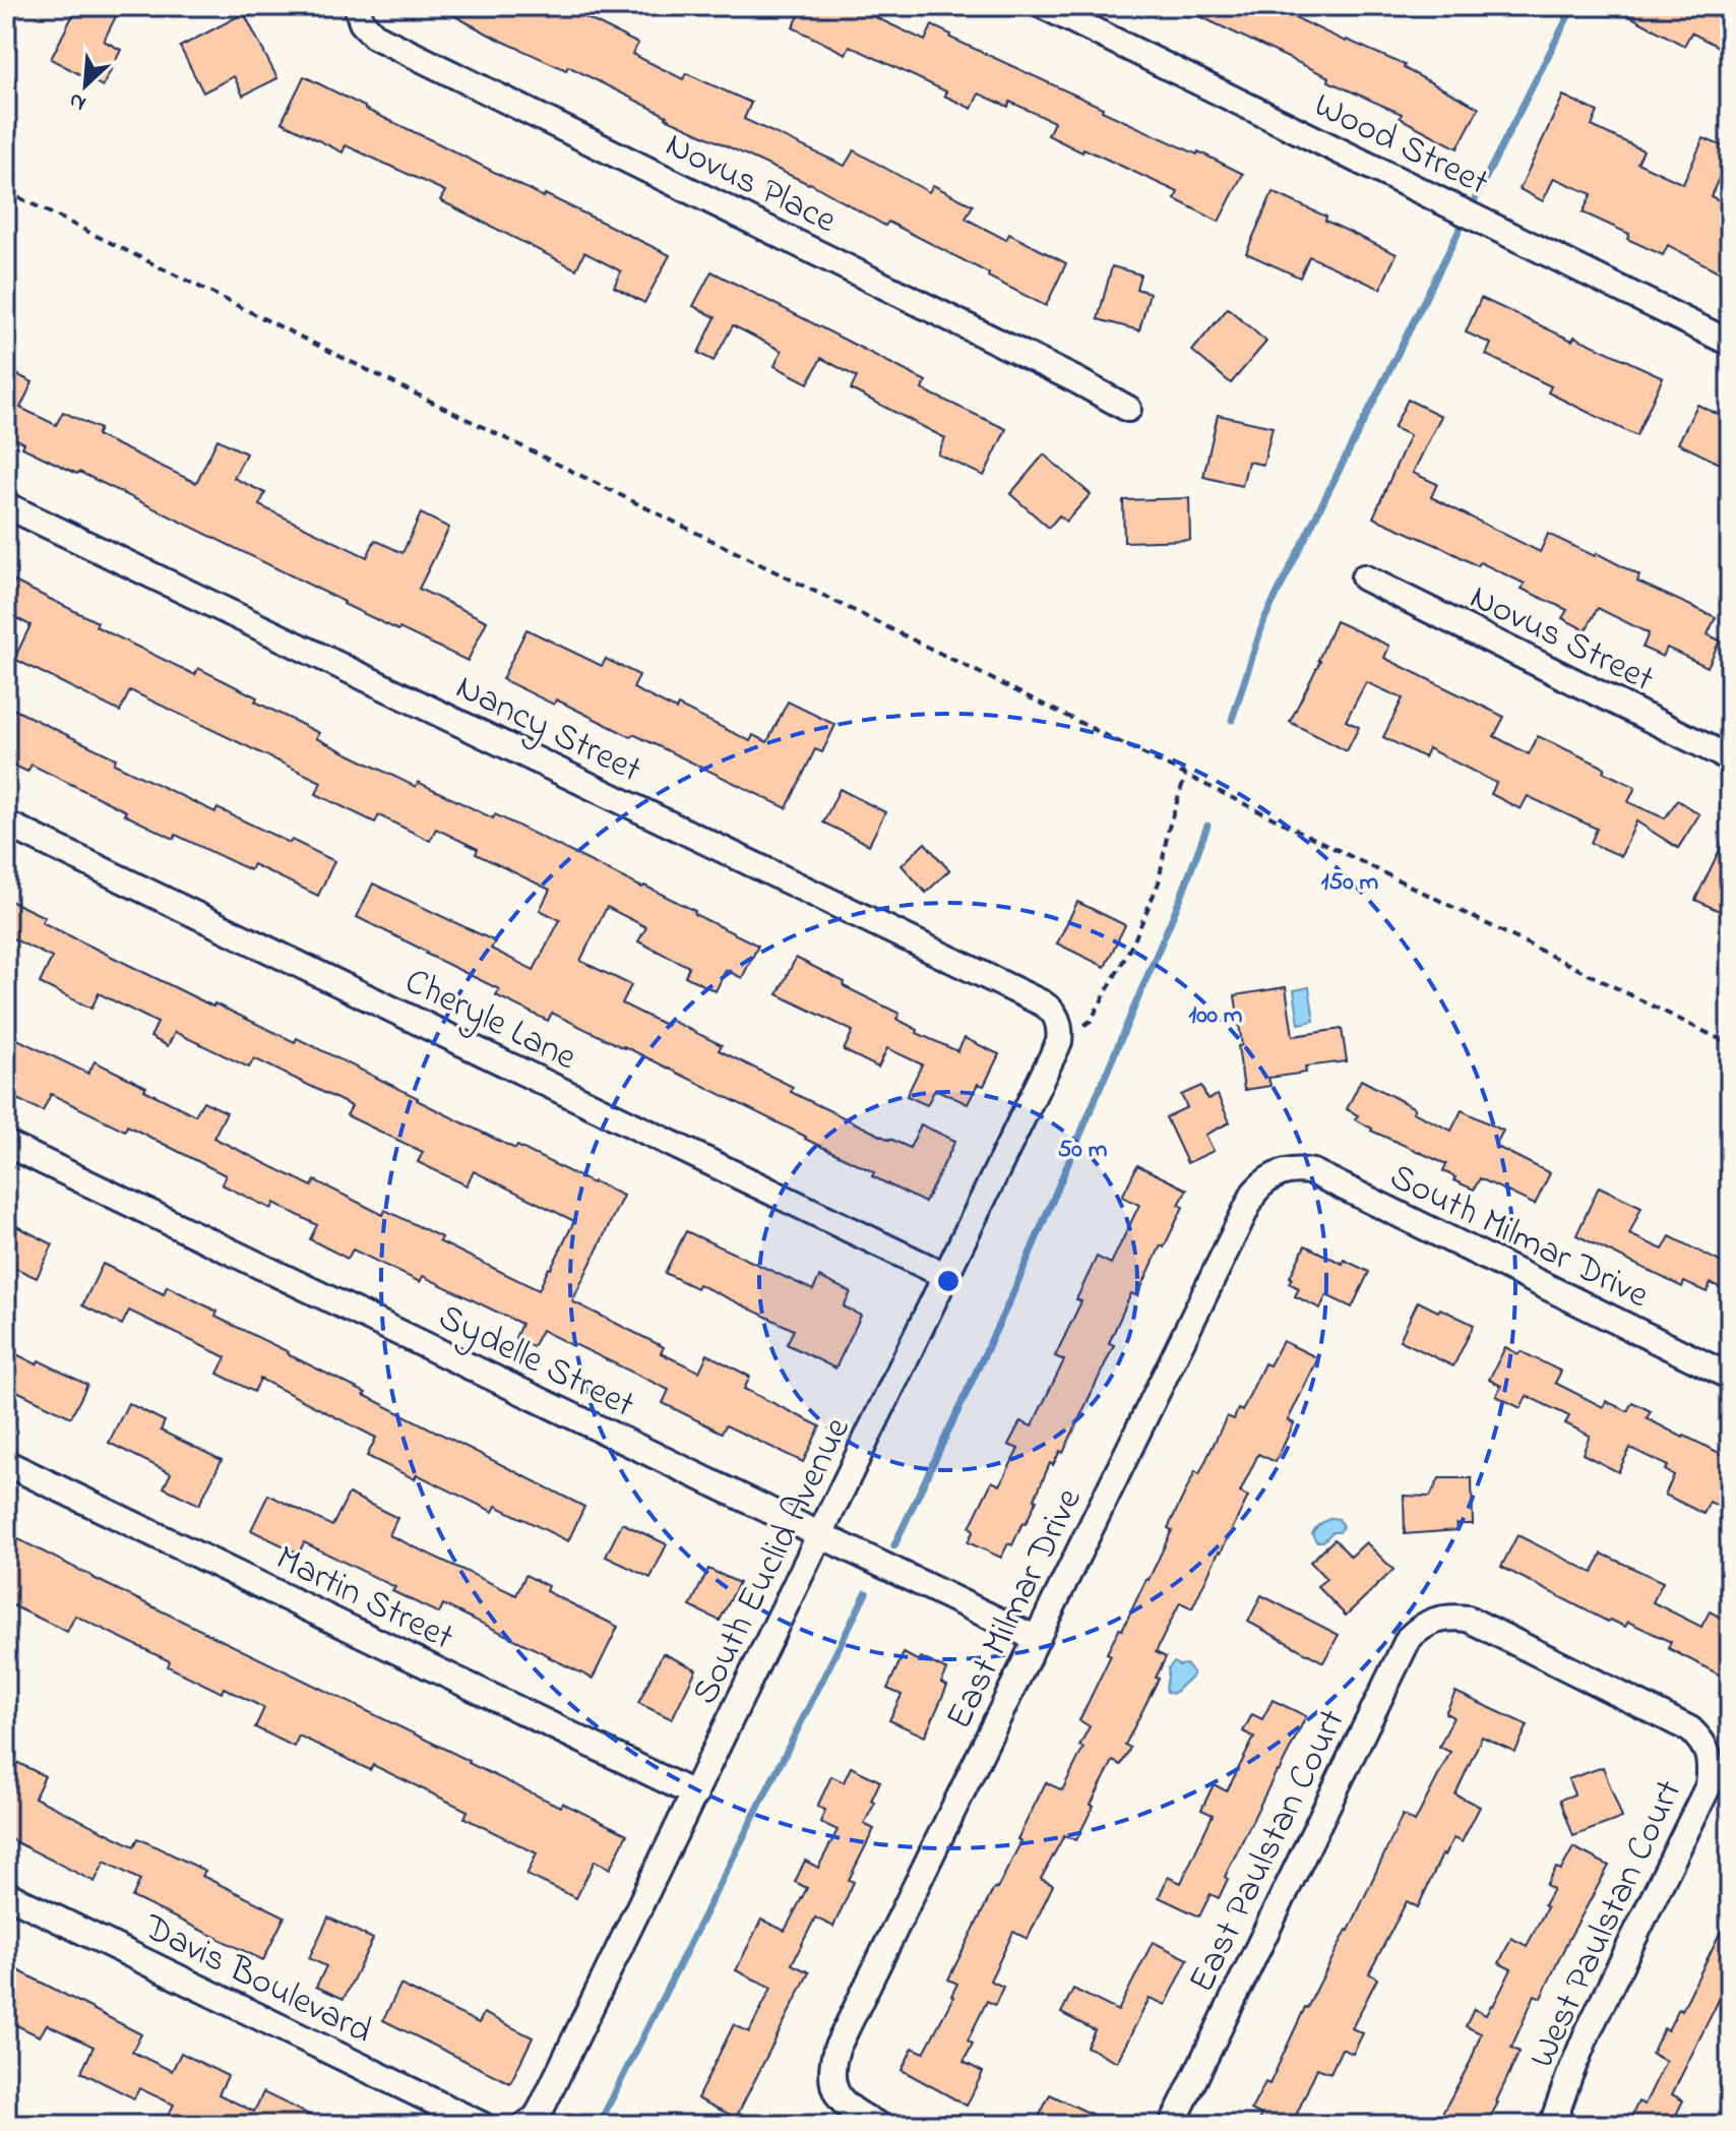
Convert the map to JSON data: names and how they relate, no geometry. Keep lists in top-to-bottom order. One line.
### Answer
{"streets":{"street":["Wood Street","Novus Place","Novus Street","Nancy Street","Cheryle Lane","South Milmar Drive","Sydelle Street","South Euclid Avenue","Martin Street","East Milmar Drive","East Paulstan Court","West Paulstan Court","Davis Boulevard"]},"crossings":[["Nancy Street","South Euclid Avenue"],["Cheryle Lane","South Euclid Avenue"],["South Milmar Drive","East Milmar Drive"],["Sydelle Street","South Euclid Avenue"],["Sydelle Street","East Milmar Drive"],["South Euclid Avenue","Martin Street"],["East Paulstan Court","West Paulstan Court"]],"north":"bottom left","rings":["150 m","100 m","50 m"]}
